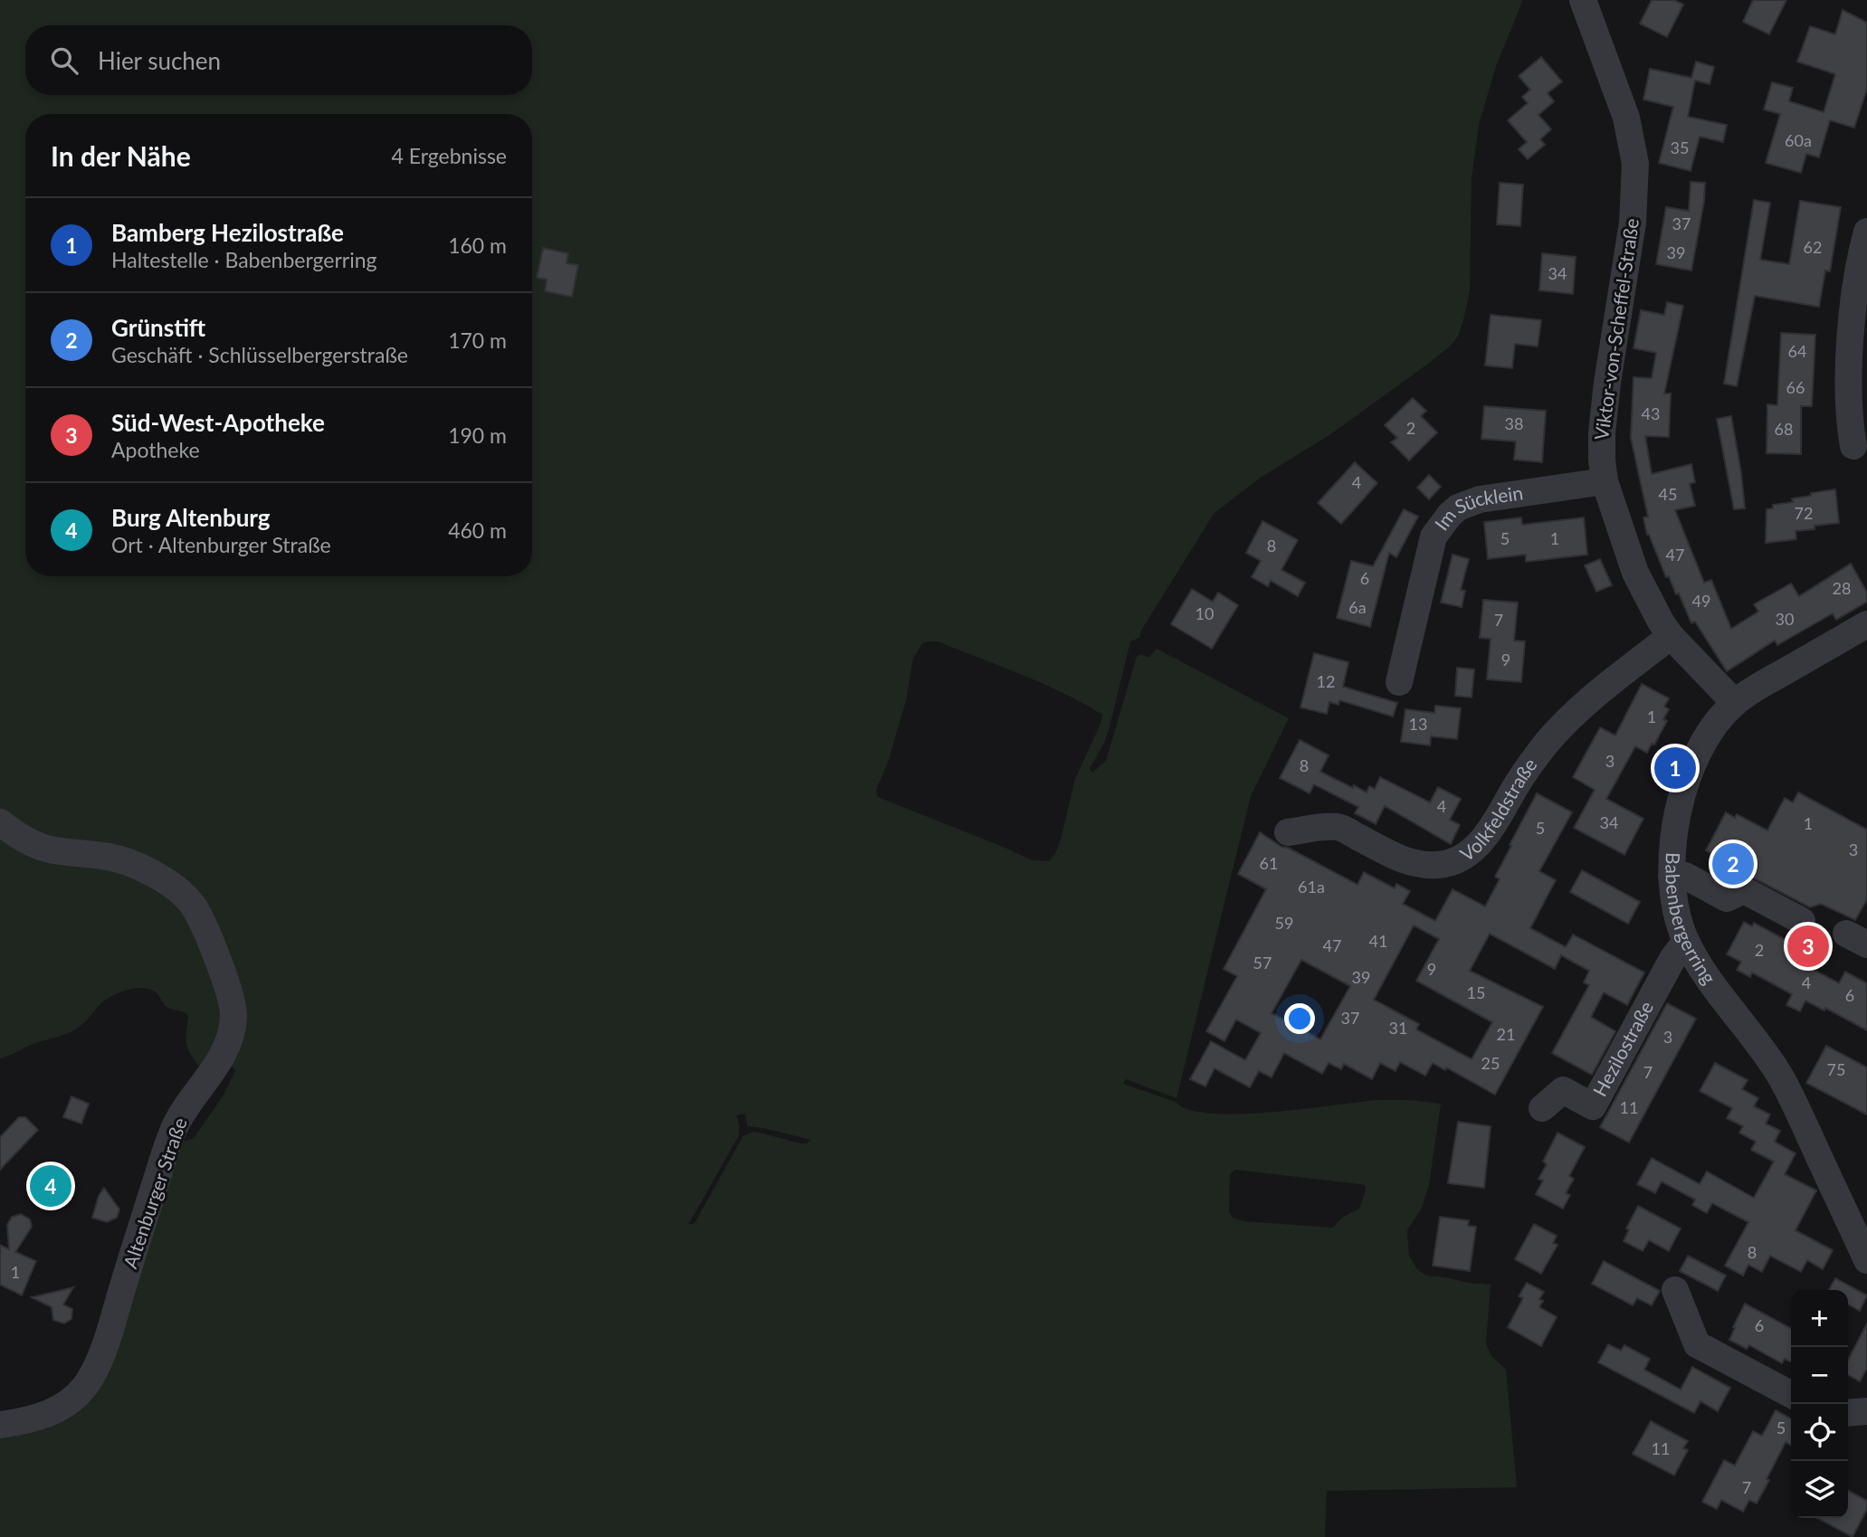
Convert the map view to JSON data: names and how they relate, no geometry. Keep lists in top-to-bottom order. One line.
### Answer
{"streets":{"street":["Viktor-von-Scheffel-Straße","Im Sücklein","Volkfeldstraße","Babenbergerring","Hezilostraße","Altenburger Straße"]},"crossings":[["Viktor-von-Scheffel-Straße","Im Sücklein"],["Viktor-von-Scheffel-Straße","Volkfeldstraße"],["Viktor-von-Scheffel-Straße","Babenbergerring"],["Babenbergerring","Hezilostraße"]],"house_numbers":["60a","35","37","62","39","34","64","66","43","38","2","68","4","45","72","5","1","8","47","6","28","49","6a","10","30","7","9","12","1","13","3","8","4","34","1","5","3","61","61a","59","41","47","2","57","9","39","4","15","6","37","31","21","3","25","75","7","11","8","1","6","5","11","7"],"page":{"search":"Hier suchen","heading":["In der Nähe","4 Ergebnisse"],"list":[{"mark":"1","name":"Bamberg Hezilostraße","note":"Haltestelle · Babenbergerring","value":"160 m"},{"mark":"2","name":"Grünstift","note":"Geschäft · Schlüsselbergerstraße","value":"170 m"},{"mark":"3","name":"Süd-West-Apotheke","note":"Apotheke","value":"190 m"},{"mark":"4","name":"Burg Altenburg","note":"Ort · Altenburger Straße","value":"460 m"}],"pins":["1","2","3","4"],"map_buttons":["+","−"]}}
